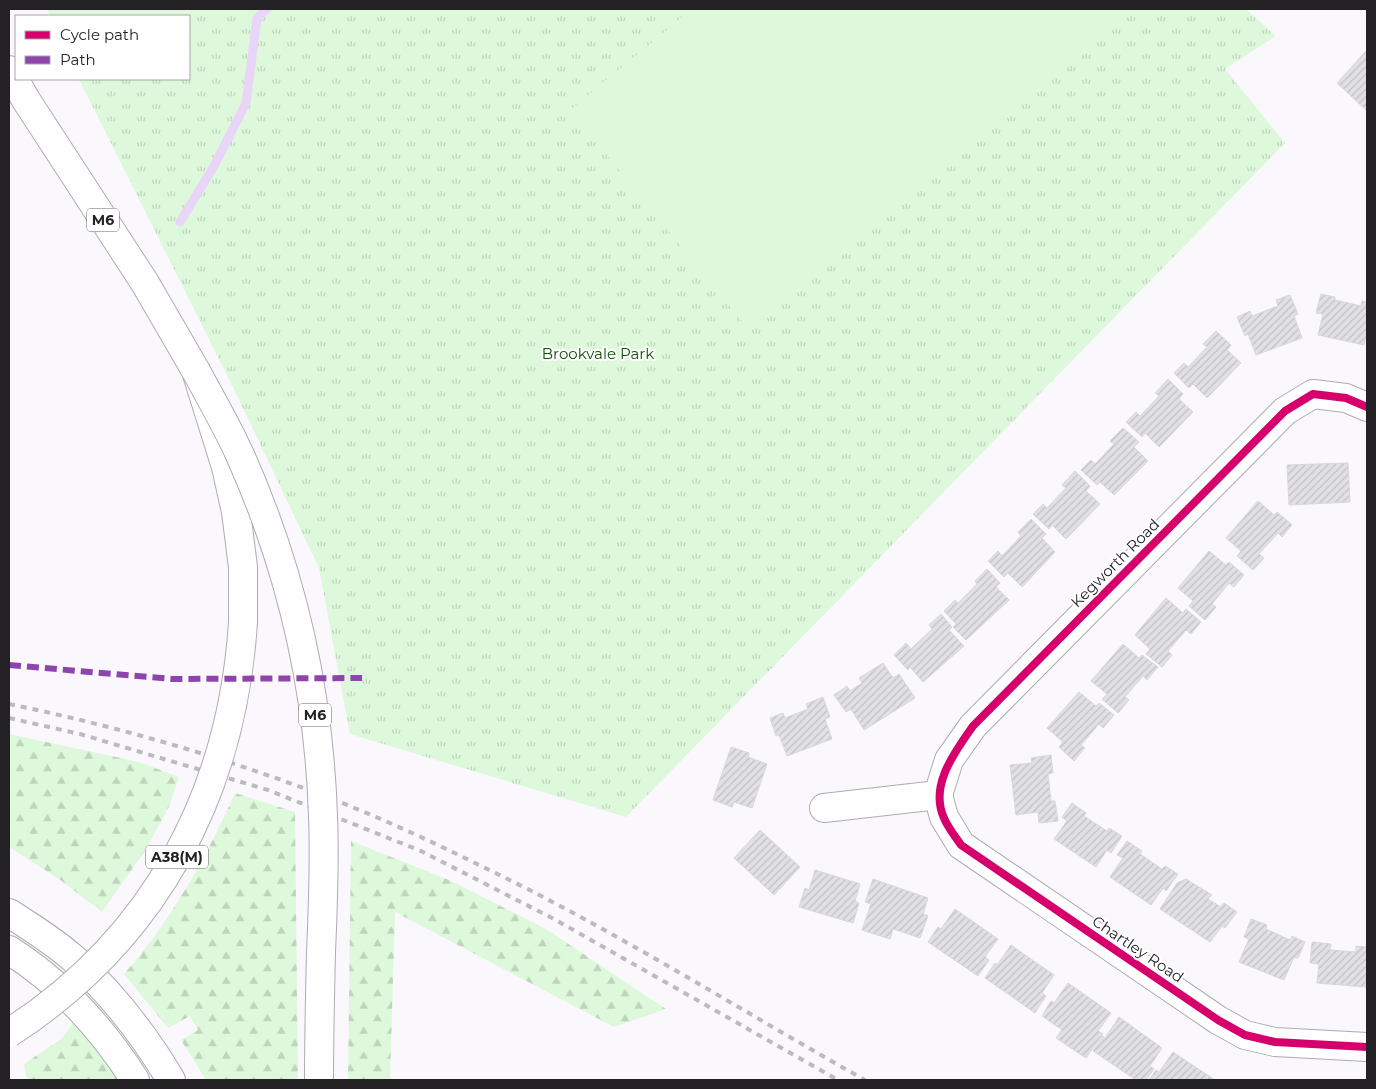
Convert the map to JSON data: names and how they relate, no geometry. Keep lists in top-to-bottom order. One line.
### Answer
{"streets":{"main road":["M6","Kegworth Road","A38(M)","Chartley Road"]},"crossings":[["M6","A38(M)"],["Kegworth Road","Chartley Road"]],"parks":["Brookvale Park"],"legend":["Cycle path","Path"]}
